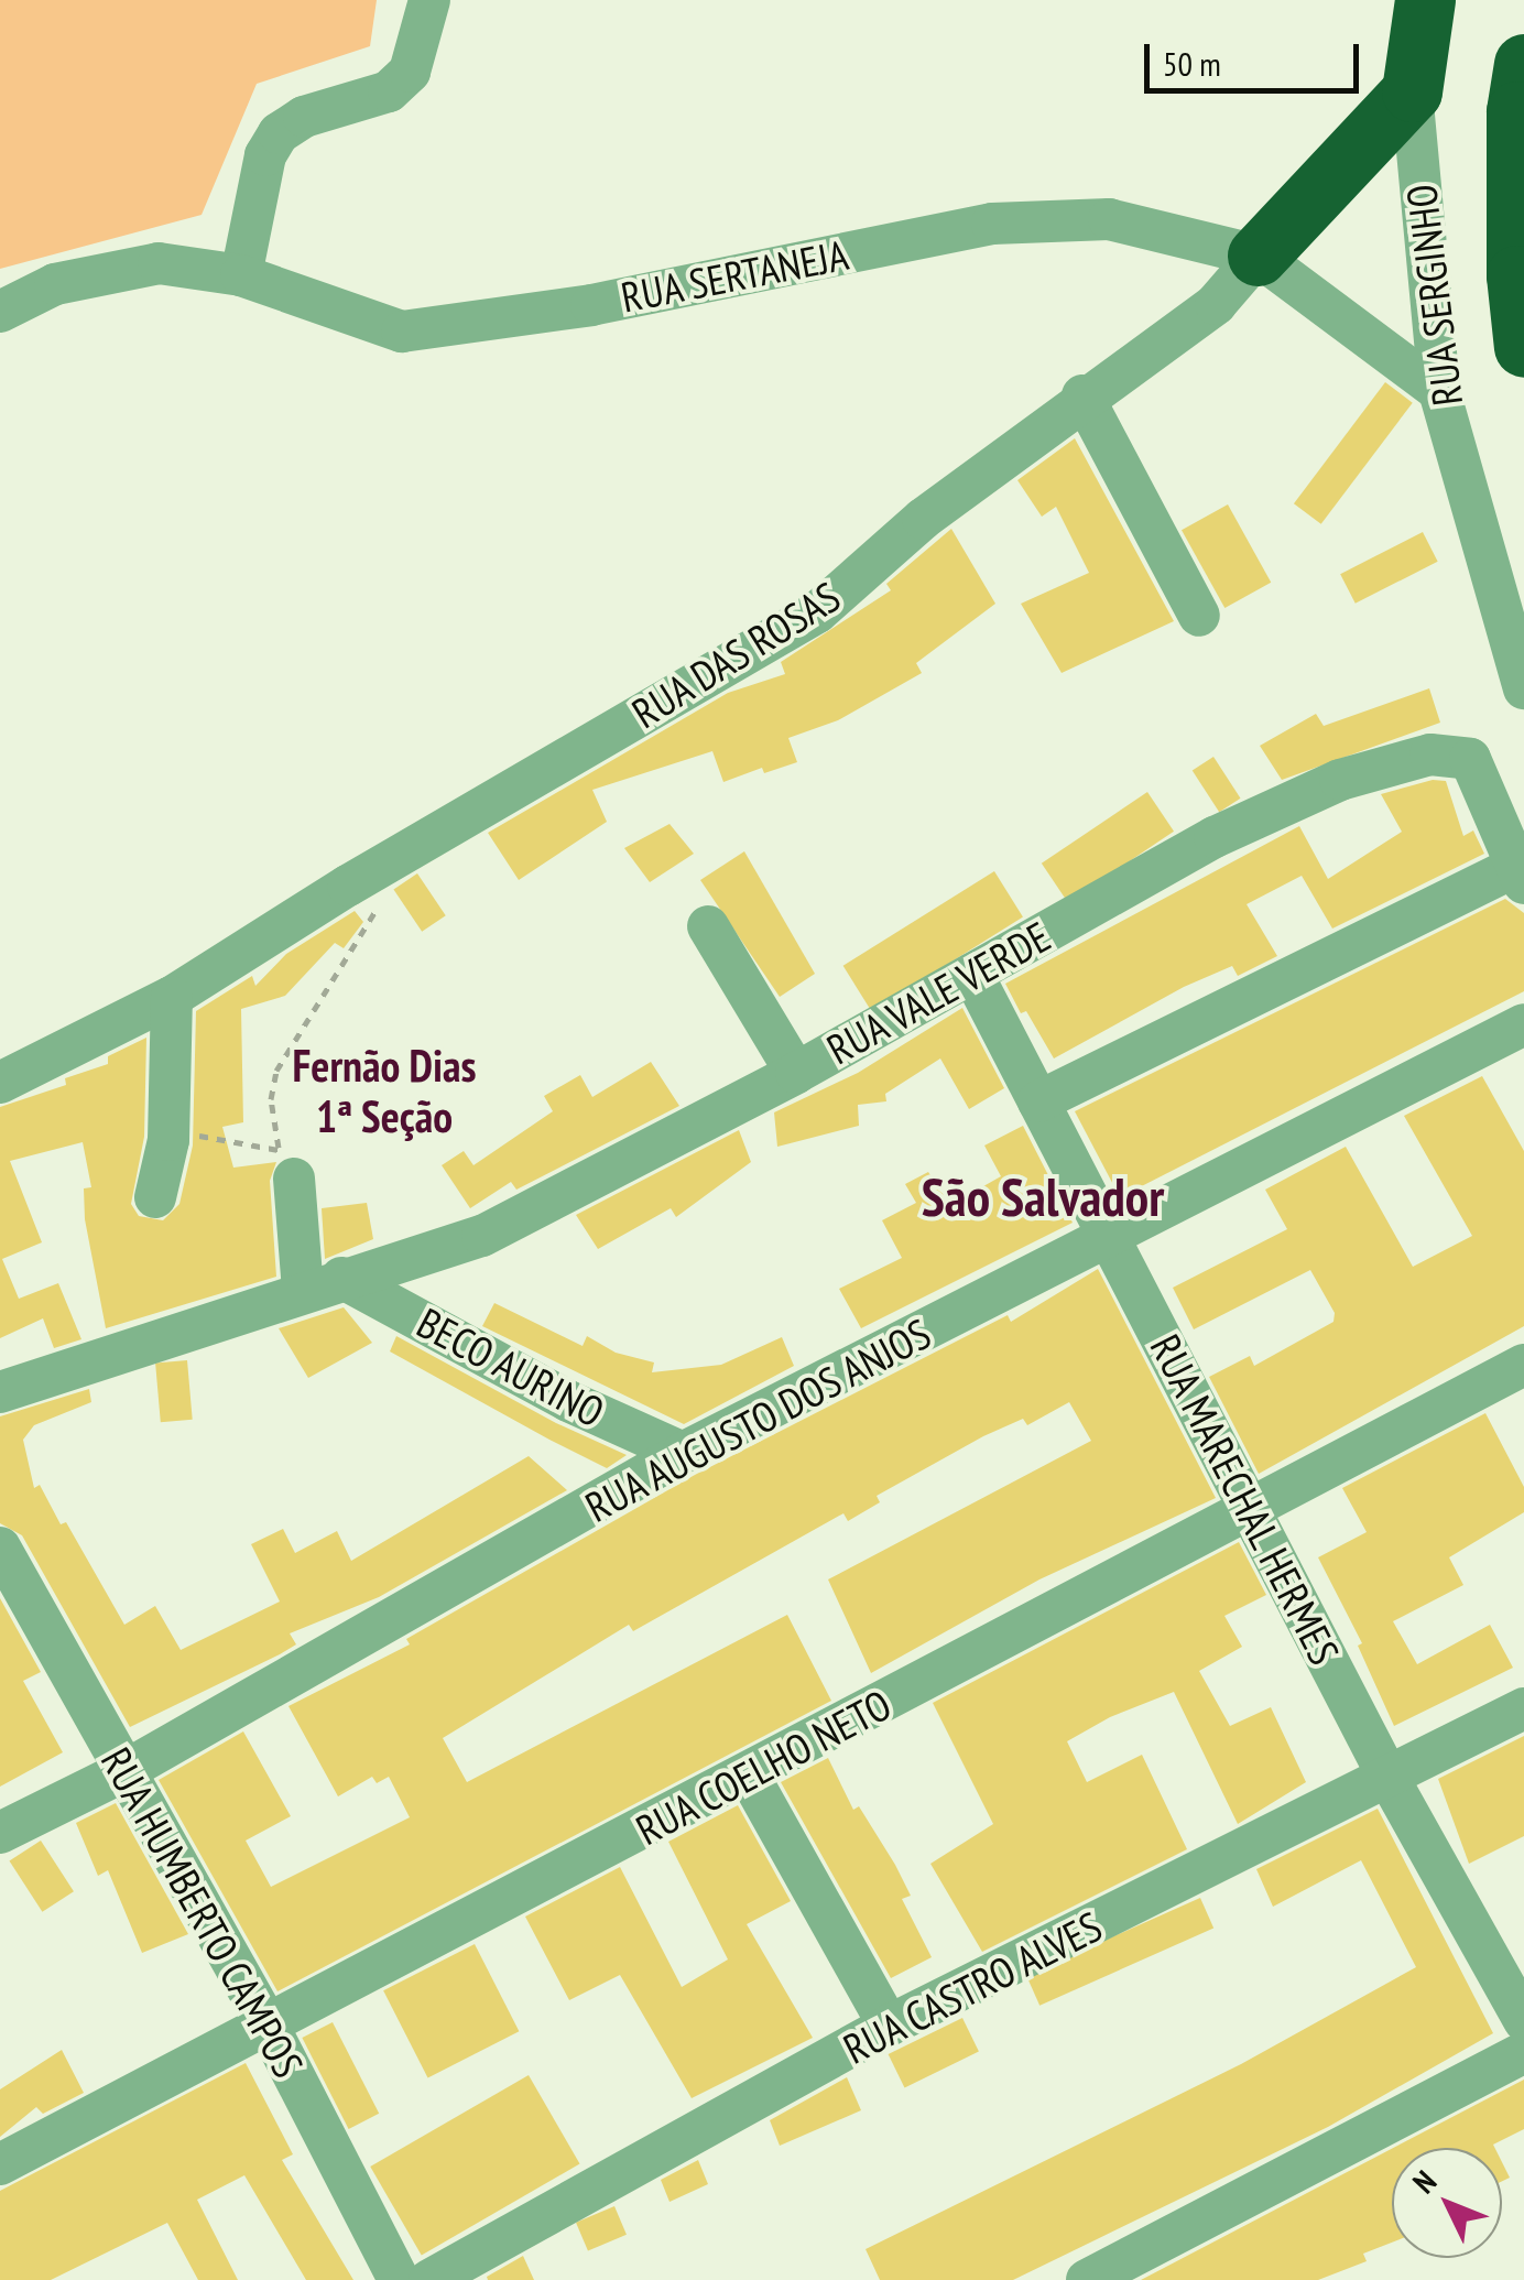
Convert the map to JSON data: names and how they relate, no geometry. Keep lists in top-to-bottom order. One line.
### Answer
{"streets":{"street":["RUA SERTANEJA","RUA SERGINHO","RUA DAS ROSAS","RUA VALE VERDE","BECO AURINO","RUA AUGUSTO DOS ANJOS","RUA MARECHAL HERMES","RUA COELHO NETO","RUA HUMBERTO CAMPOS","RUA CASTRO ALVES"]},"crossings":[["RUA SERTANEJA","RUA SERGINHO"],["RUA SERTANEJA","RUA DAS ROSAS"],["RUA VALE VERDE","BECO AURINO"],["RUA VALE VERDE","RUA MARECHAL HERMES"],["BECO AURINO","RUA AUGUSTO DOS ANJOS"],["RUA AUGUSTO DOS ANJOS","RUA MARECHAL HERMES"],["RUA AUGUSTO DOS ANJOS","RUA HUMBERTO CAMPOS"],["RUA MARECHAL HERMES","RUA COELHO NETO"],["RUA MARECHAL HERMES","RUA CASTRO ALVES"],["RUA COELHO NETO","RUA HUMBERTO CAMPOS"]],"districts":["Fernão Dias 1ª Seção","São Salvador"],"scale_bar":"50 m","north":"top left"}
